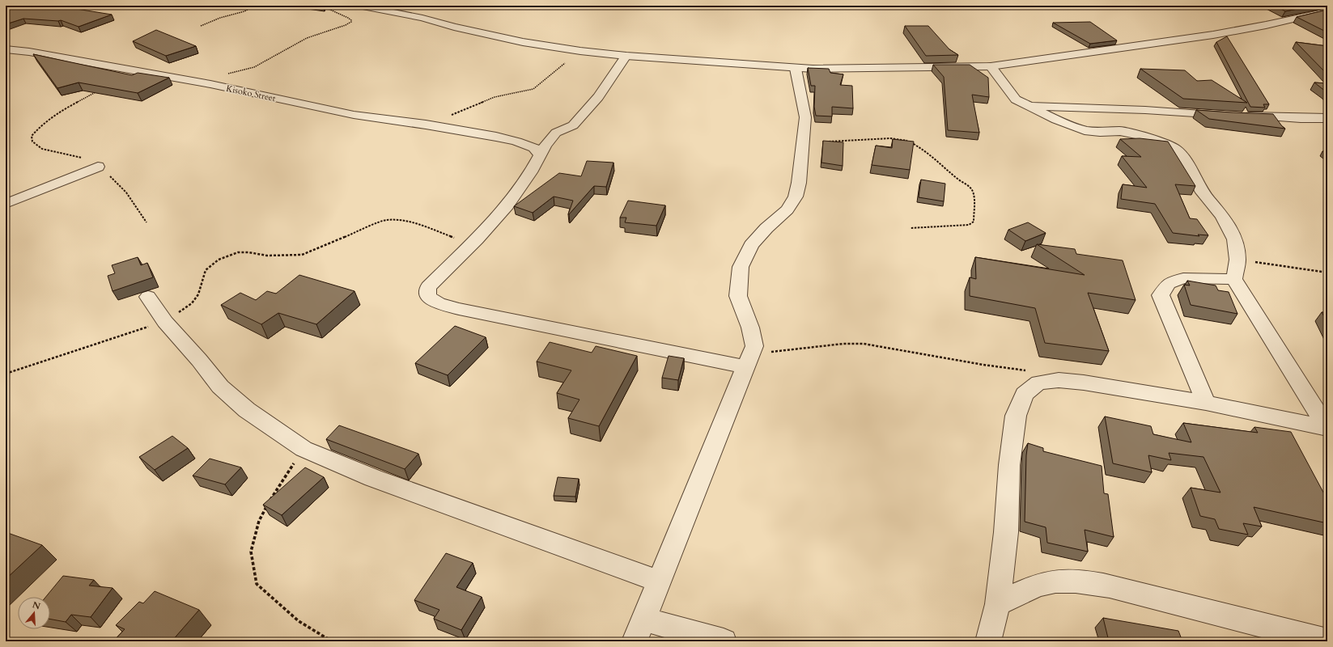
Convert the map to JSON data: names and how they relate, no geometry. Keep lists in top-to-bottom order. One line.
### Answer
{"streets":{"street":["Kisoko Street"]},"north":"top"}
